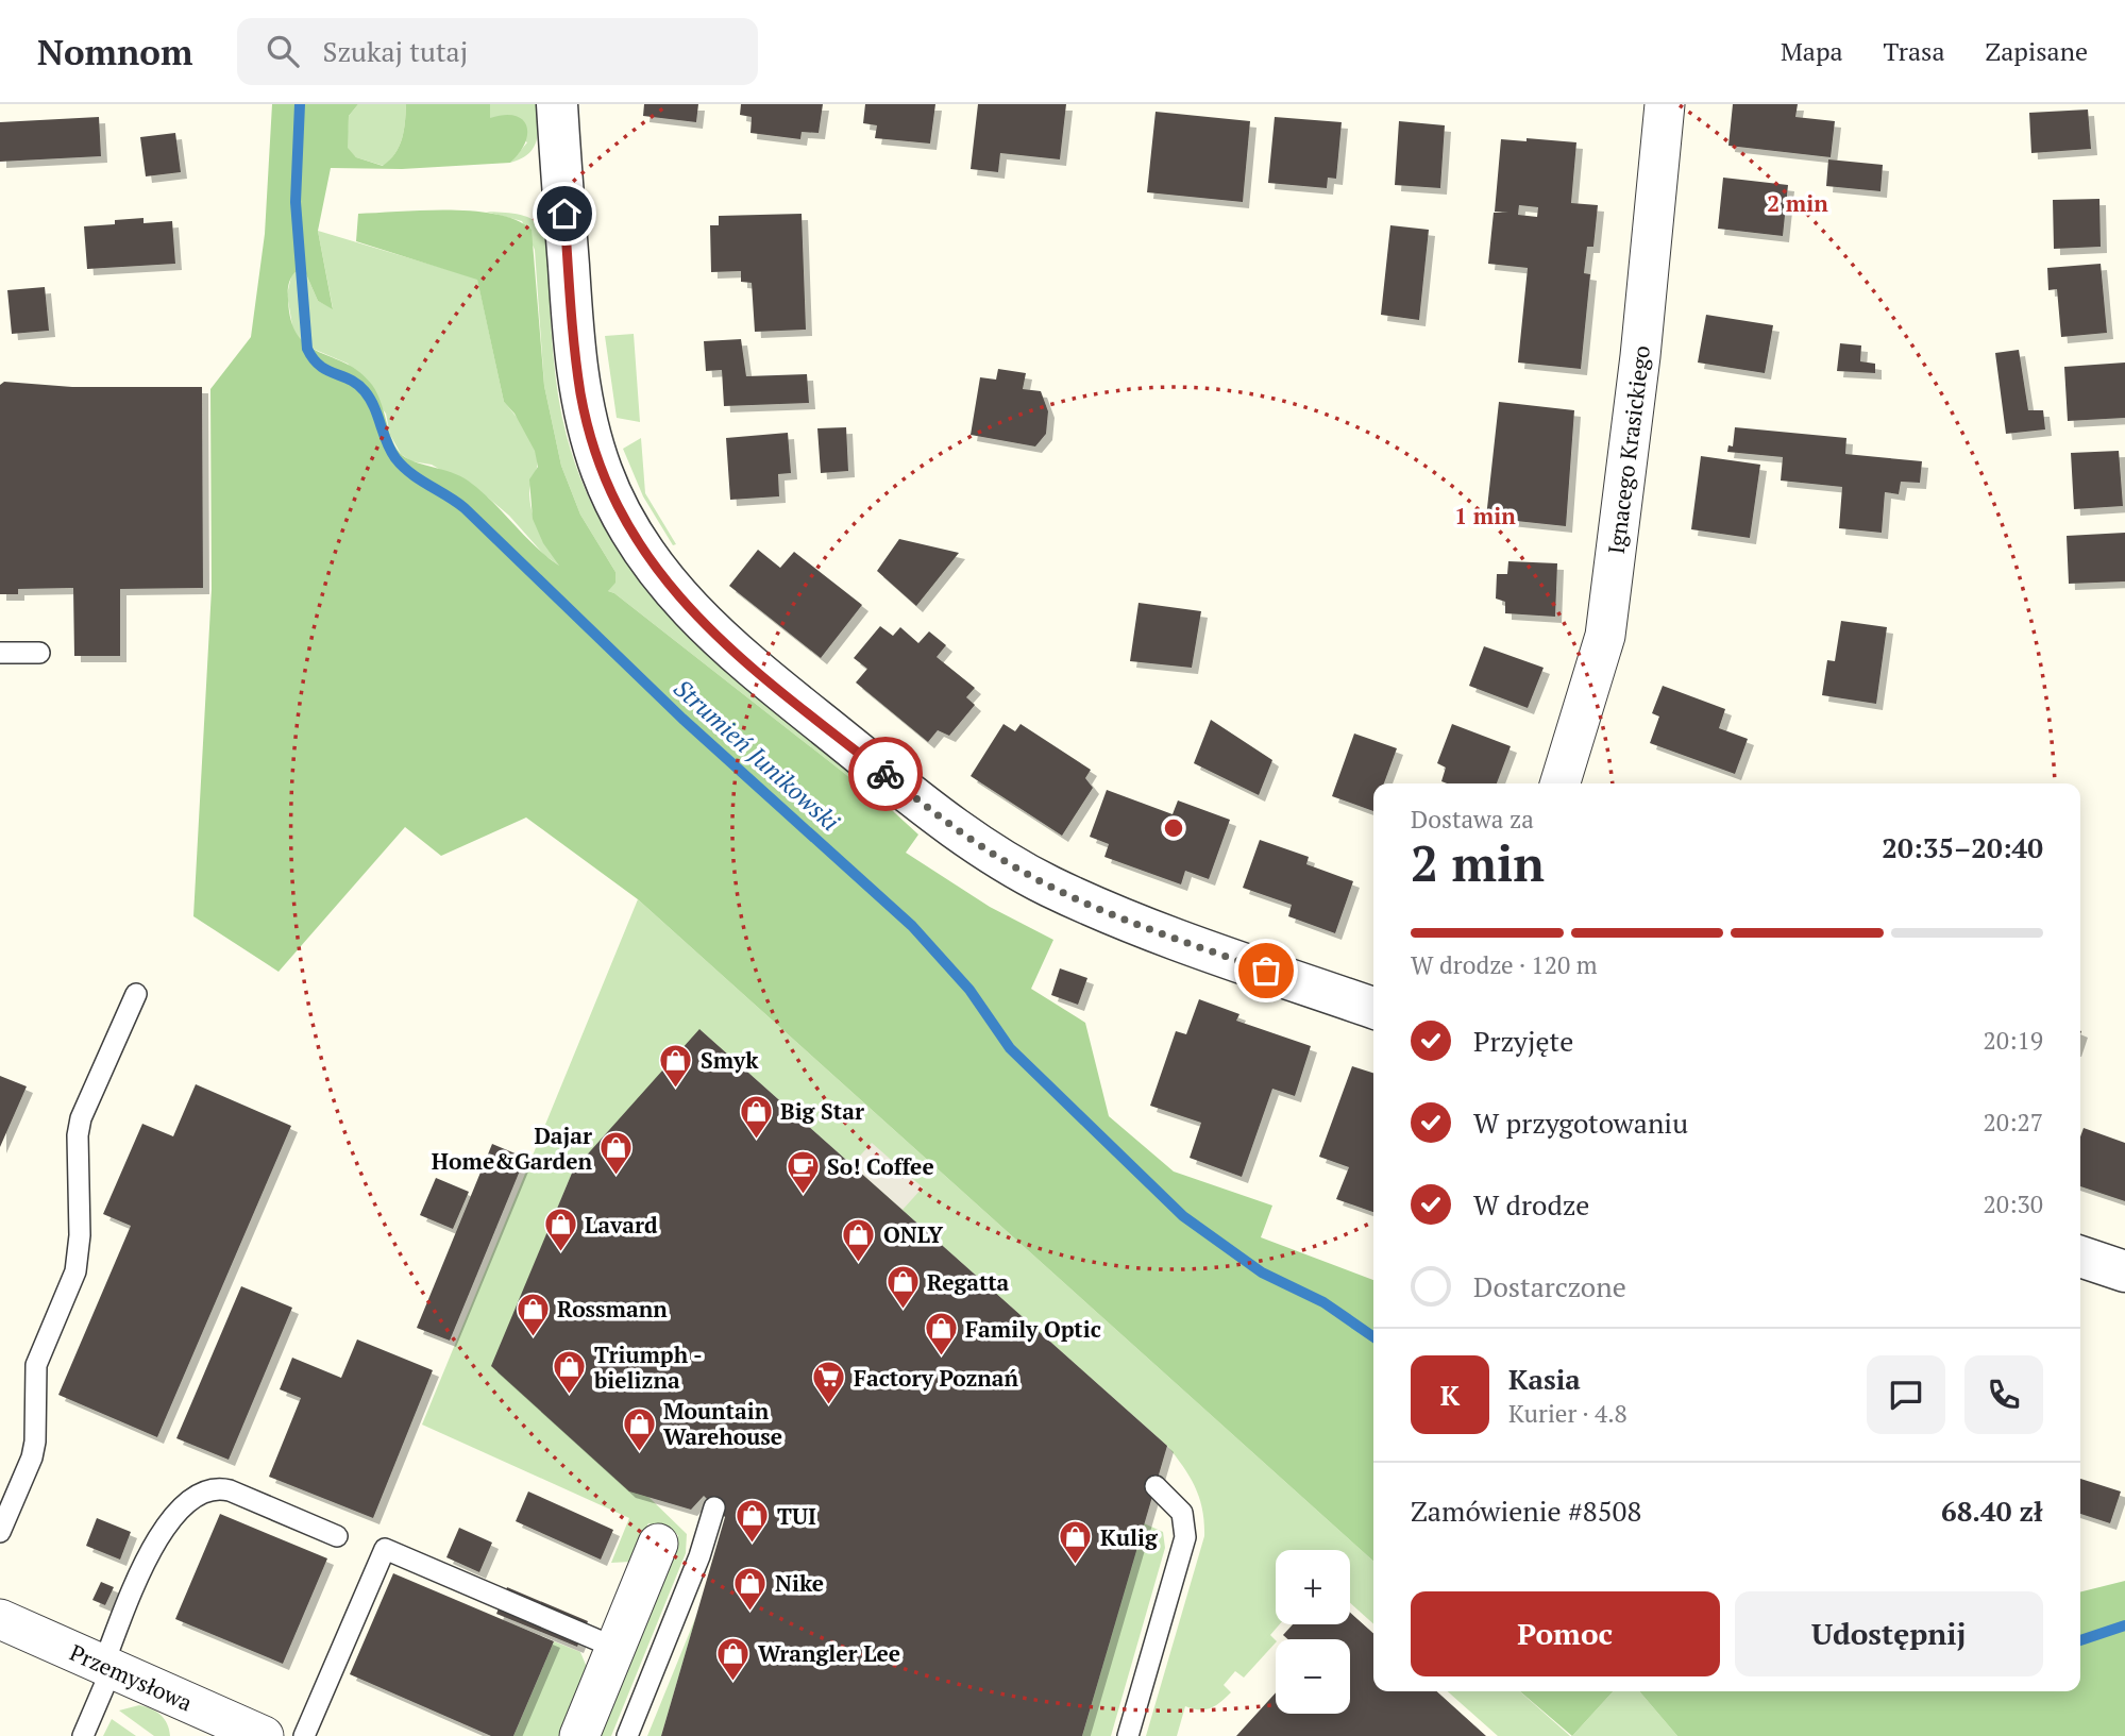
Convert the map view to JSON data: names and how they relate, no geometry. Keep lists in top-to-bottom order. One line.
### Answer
{"streets":{"street":["Ignacego Krasickiego","Przemysłowa"]},"water":["Strumień Junikowski"],"places":{"shop":["Smyk","Big Star","Dajar Home&Garden","Lavard","ONLY","Regatta","Rossmann","Family Optic","Triumph - bielizna","Mountain Warehouse","TUI","Kulig","Nike","Wrangler Lee"],"cafe":["So! Coffee"],"supermarket":["Factory Poznań"]},"page":{"header":"Nomnom","search":"Szukaj tutaj","nav":["Mapa","Trasa","Zapisane"],"heading":["2 min","Dostawa za","20:35–20:40"],"panel":["Kasia","Kurier · 4.8","Zamówienie #8508","68.40 zł"],"bar":"W drodze · 120 m","list":[["Przyjęte","20:19"],["W przygotowaniu","20:27"],["W drodze","20:30"],"Dostarczone"],"round":"K","map_buttons":["+","−"],"buttons":["Pomoc","Udostępnij"]},"rings":["2 min","1 min"]}
